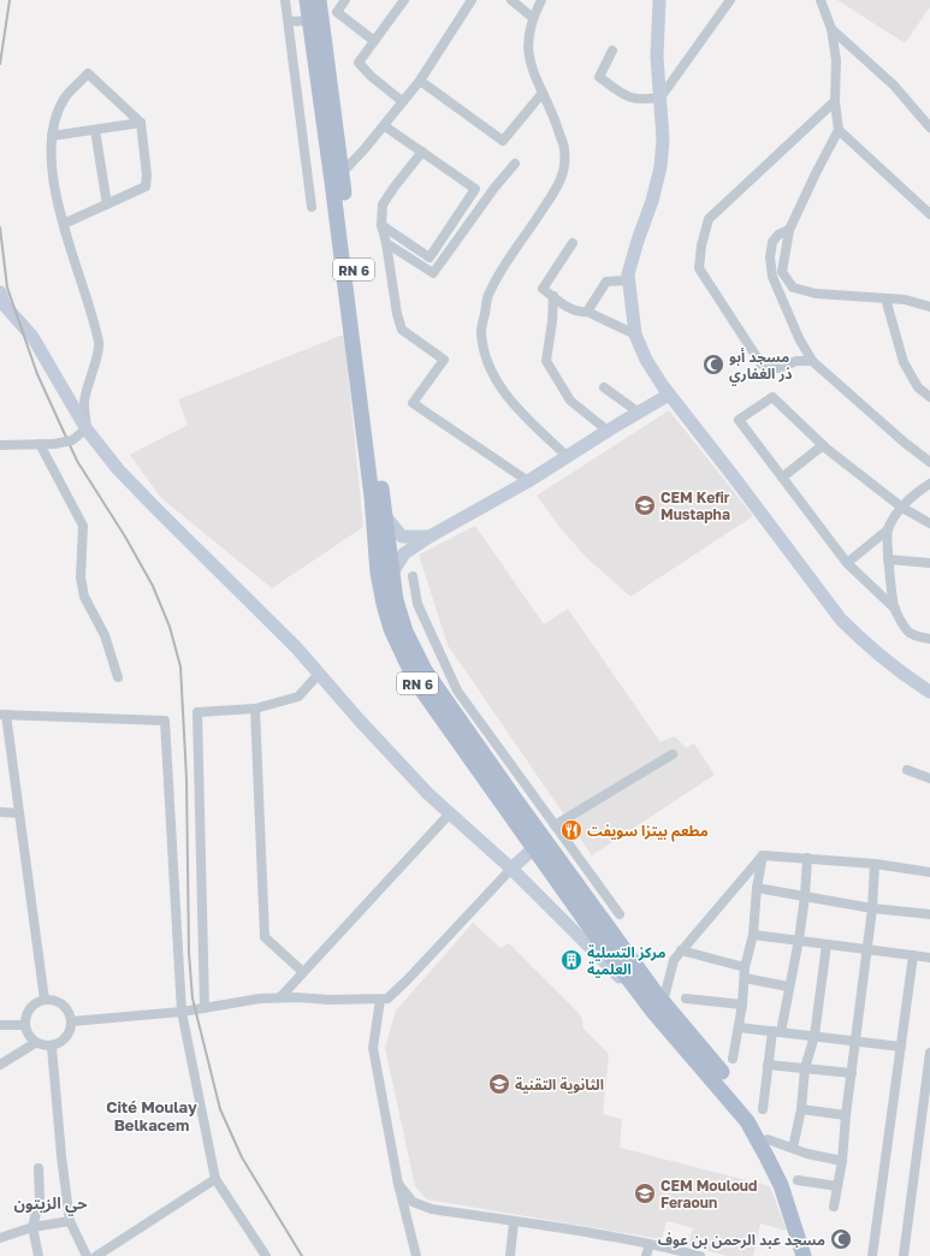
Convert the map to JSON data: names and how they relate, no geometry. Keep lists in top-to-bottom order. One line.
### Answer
{"streets":{"main road":["RN 6"]},"districts":["Cité Moulay Belkacem","حي الزيتون"],"places":{"mosque":["مسجد أبو ذر الغفاري","مسجد عبد الرحمن بن عوف"],"school or university":["CEM Kefir Mustapha","الثانوية التقنية","CEM Mouloud Feraoun"],"restaurant":["مطعم بيتزا سويفت"],"building":["مركز التسلية العلمية"]}}
